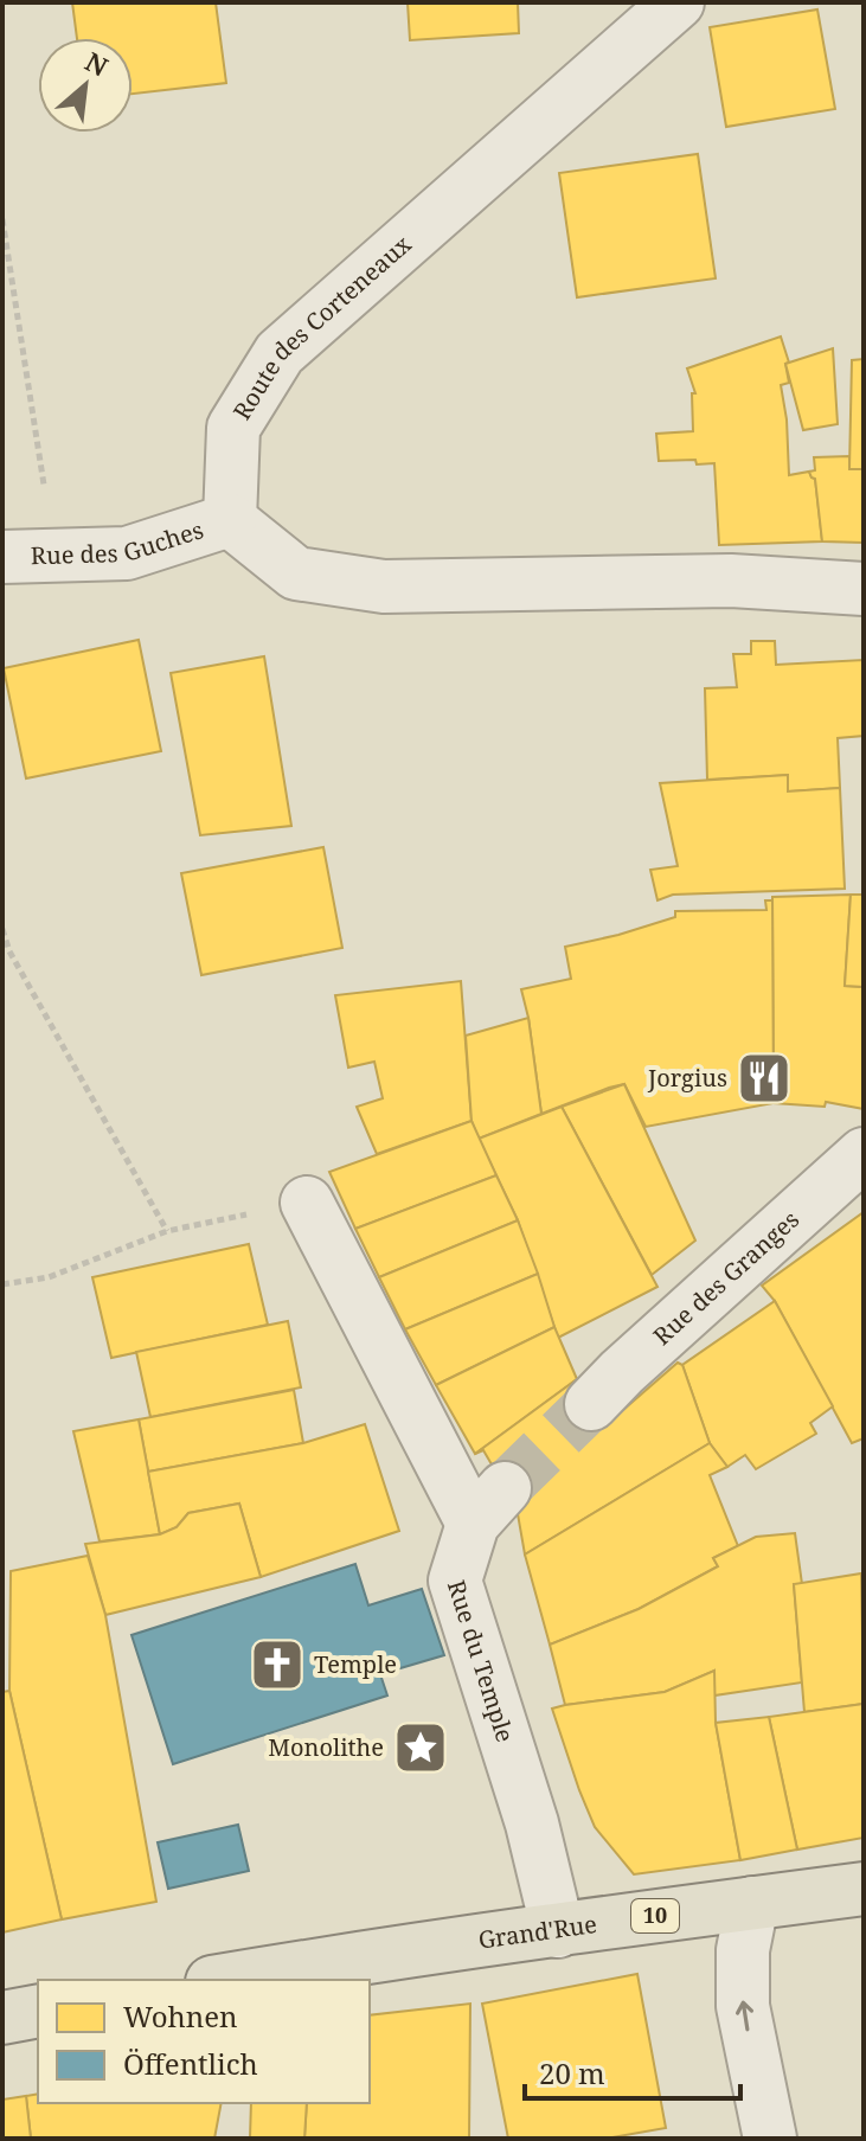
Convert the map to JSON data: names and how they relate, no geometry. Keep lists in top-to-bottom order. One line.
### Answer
{"streets":{"main road":["10","Grand'Rue"],"street":["Route des Corteneaux","Rue des Guches","Rue des Granges","Rue du Temple"]},"crossings":[["Route des Corteneaux","Rue des Guches"],["Rue du Temple","Grand'Rue"]],"places":{"restaurant":["Jorgius"],"church":["Temple"],"place":["Monolithe"]},"legend":["Wohnen","Öffentlich"],"scale_bar":"20 m","north":"top right"}
